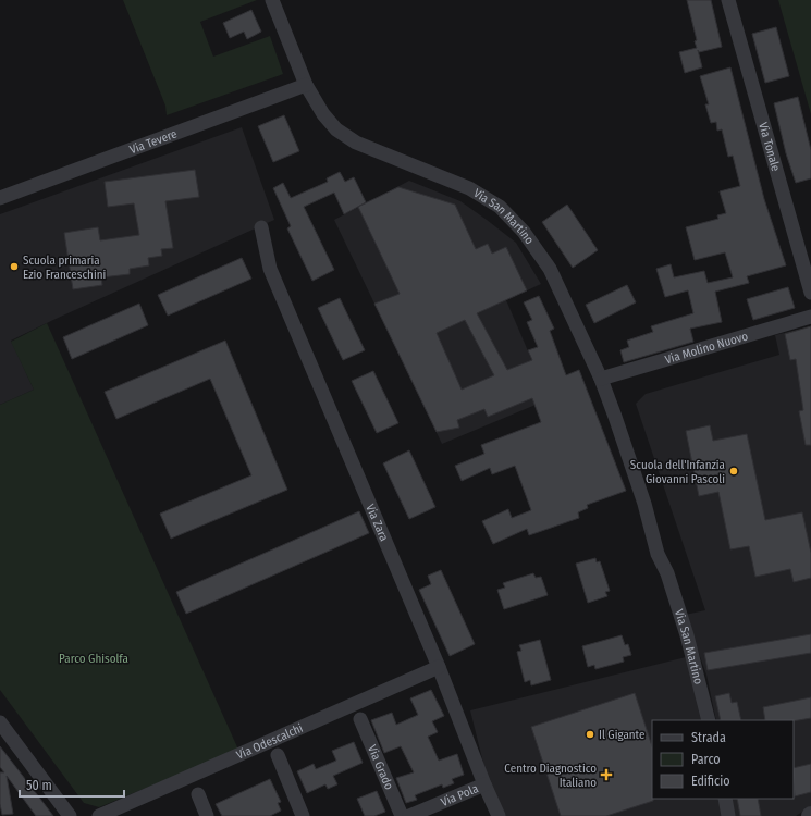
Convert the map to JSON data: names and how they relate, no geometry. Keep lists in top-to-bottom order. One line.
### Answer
{"streets":{"street":["Via Tevere","Via Tonale","Via San Martino","Via Molino Nuovo","Via Zara","Via Odescalchi","Via Grado","Via Pola"]},"crossings":[["Via Tevere","Via San Martino"],["Via San Martino","Via Molino Nuovo"],["Via Zara","Via Odescalchi"],["Via Zara","Via Pola"]],"parks":["Parco Ghisolfa"],"places":{"other":["Scuola primaria Ezio Franceschini","Scuola dell'Infanzia Giovanni Pascoli","Il Gigante"],"health":["Centro Diagnostico Italiano"]},"legend":["Strada","Parco","Edificio"],"scale_bar":"50 m"}
